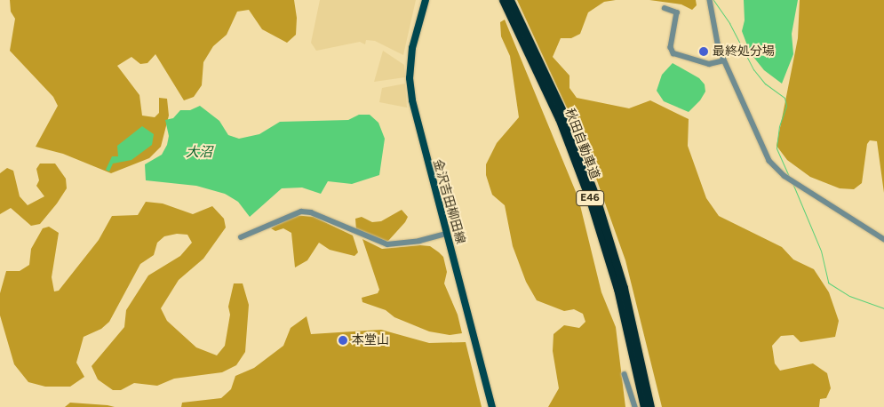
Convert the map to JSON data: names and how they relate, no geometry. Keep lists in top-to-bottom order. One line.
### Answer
{"streets":{"highway":["秋田自動車道","E46"],"main road":["金沢吉田柳田線"]},"water":["大沼"],"places":["最終処分場","本堂山"]}
